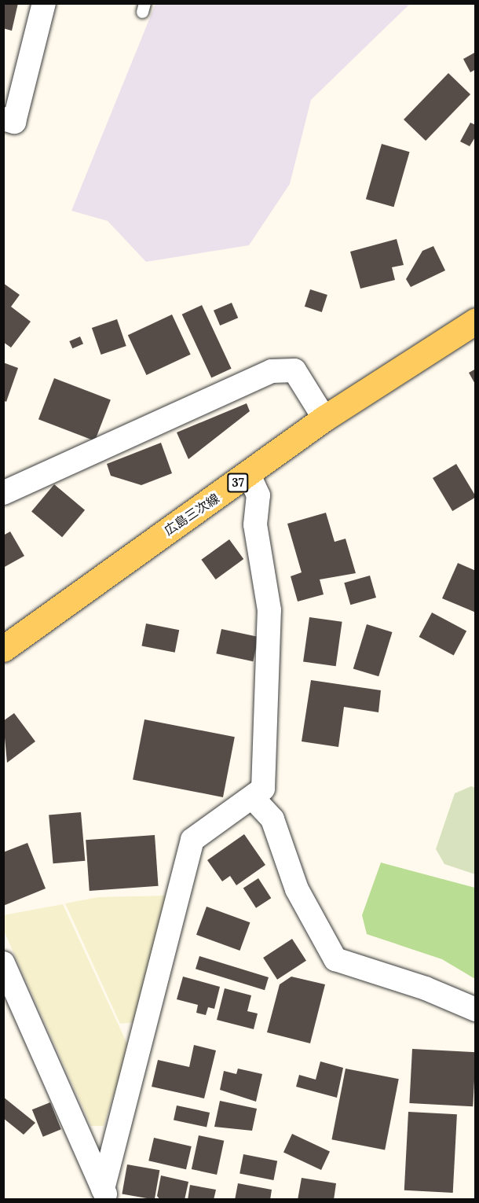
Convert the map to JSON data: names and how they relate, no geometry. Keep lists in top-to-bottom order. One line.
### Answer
{"streets":{"main road":["37","広島三次線"]}}
